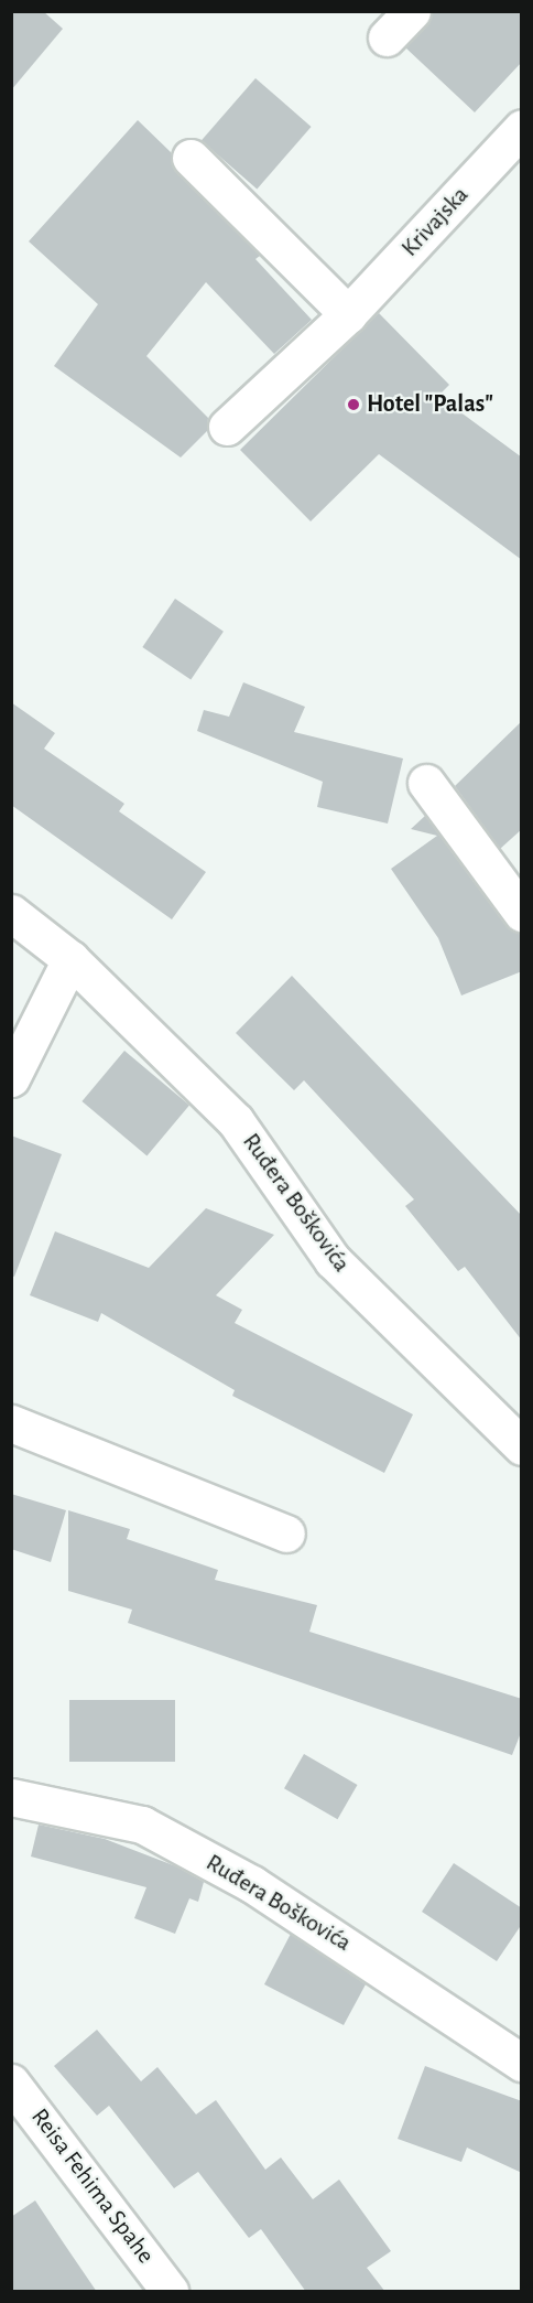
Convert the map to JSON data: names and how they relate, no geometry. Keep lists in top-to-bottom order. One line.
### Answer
{"streets":{"street":["Krivajska","Ruđera Boškovića","Reisa Fehima Spahe"]},"places":["Hotel \"Palas\""]}
